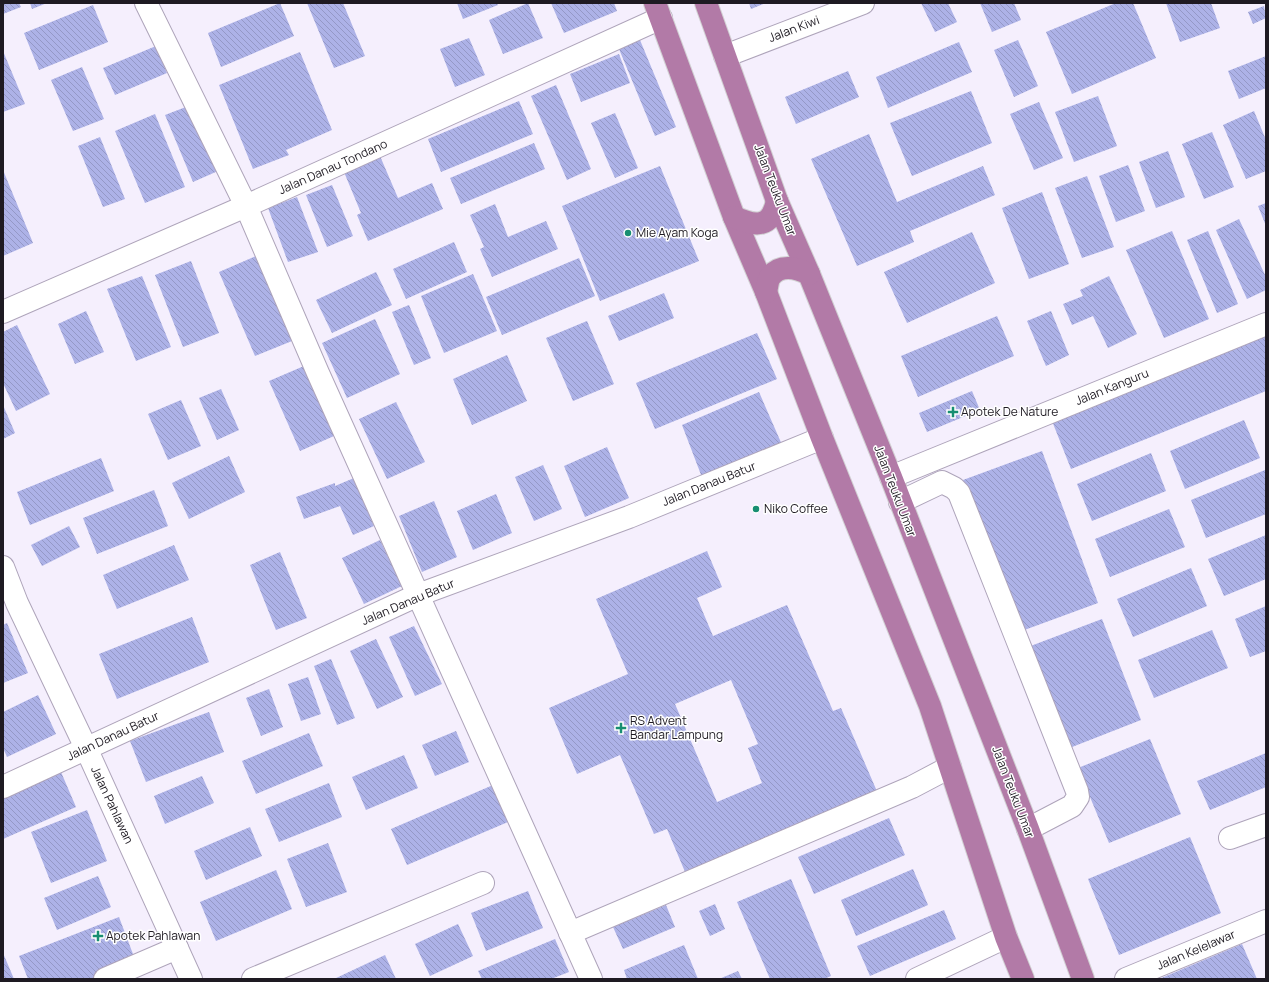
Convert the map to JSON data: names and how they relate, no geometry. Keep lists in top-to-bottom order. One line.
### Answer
{"streets":{"highway":["Jalan Teuku Umar"],"street":["Jalan Kiwi","Jalan Danau Tondano","Jalan Kanguru","Jalan Danau Batur","Jalan Pahlawan","Jalan Kelelawar"]},"crossings":[["Jalan Kiwi","Jalan Teuku Umar"],["Jalan Teuku Umar","Jalan Kanguru"],["Jalan Danau Batur","Jalan Pahlawan"]],"places":{"other":["Mie Ayam Koga","Niko Coffee"],"health":["Apotek De Nature","RS Advent Bandar Lampung","Apotek Pahlawan"]}}
